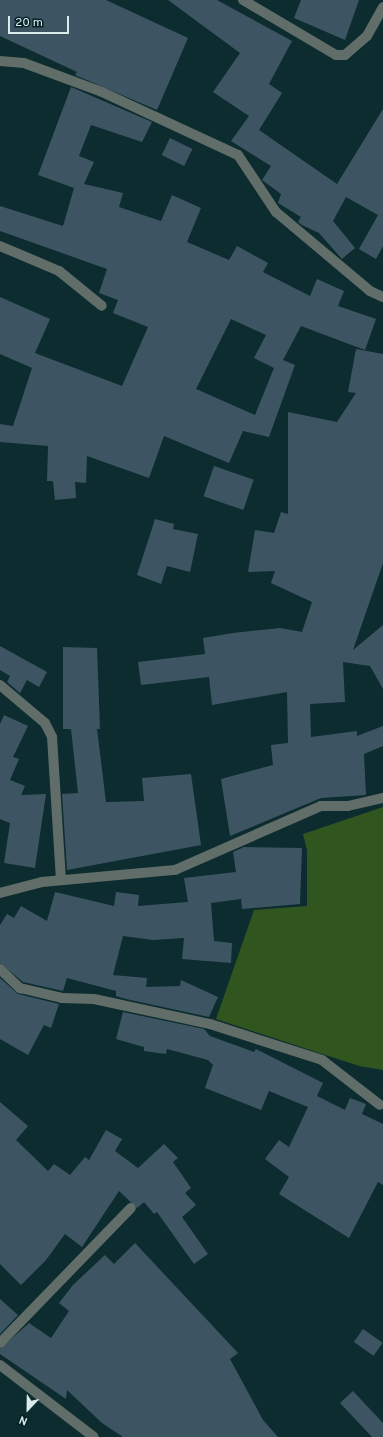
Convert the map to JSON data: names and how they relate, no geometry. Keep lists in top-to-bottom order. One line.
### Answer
{"scale_bar":"20 m","north":"bottom"}
